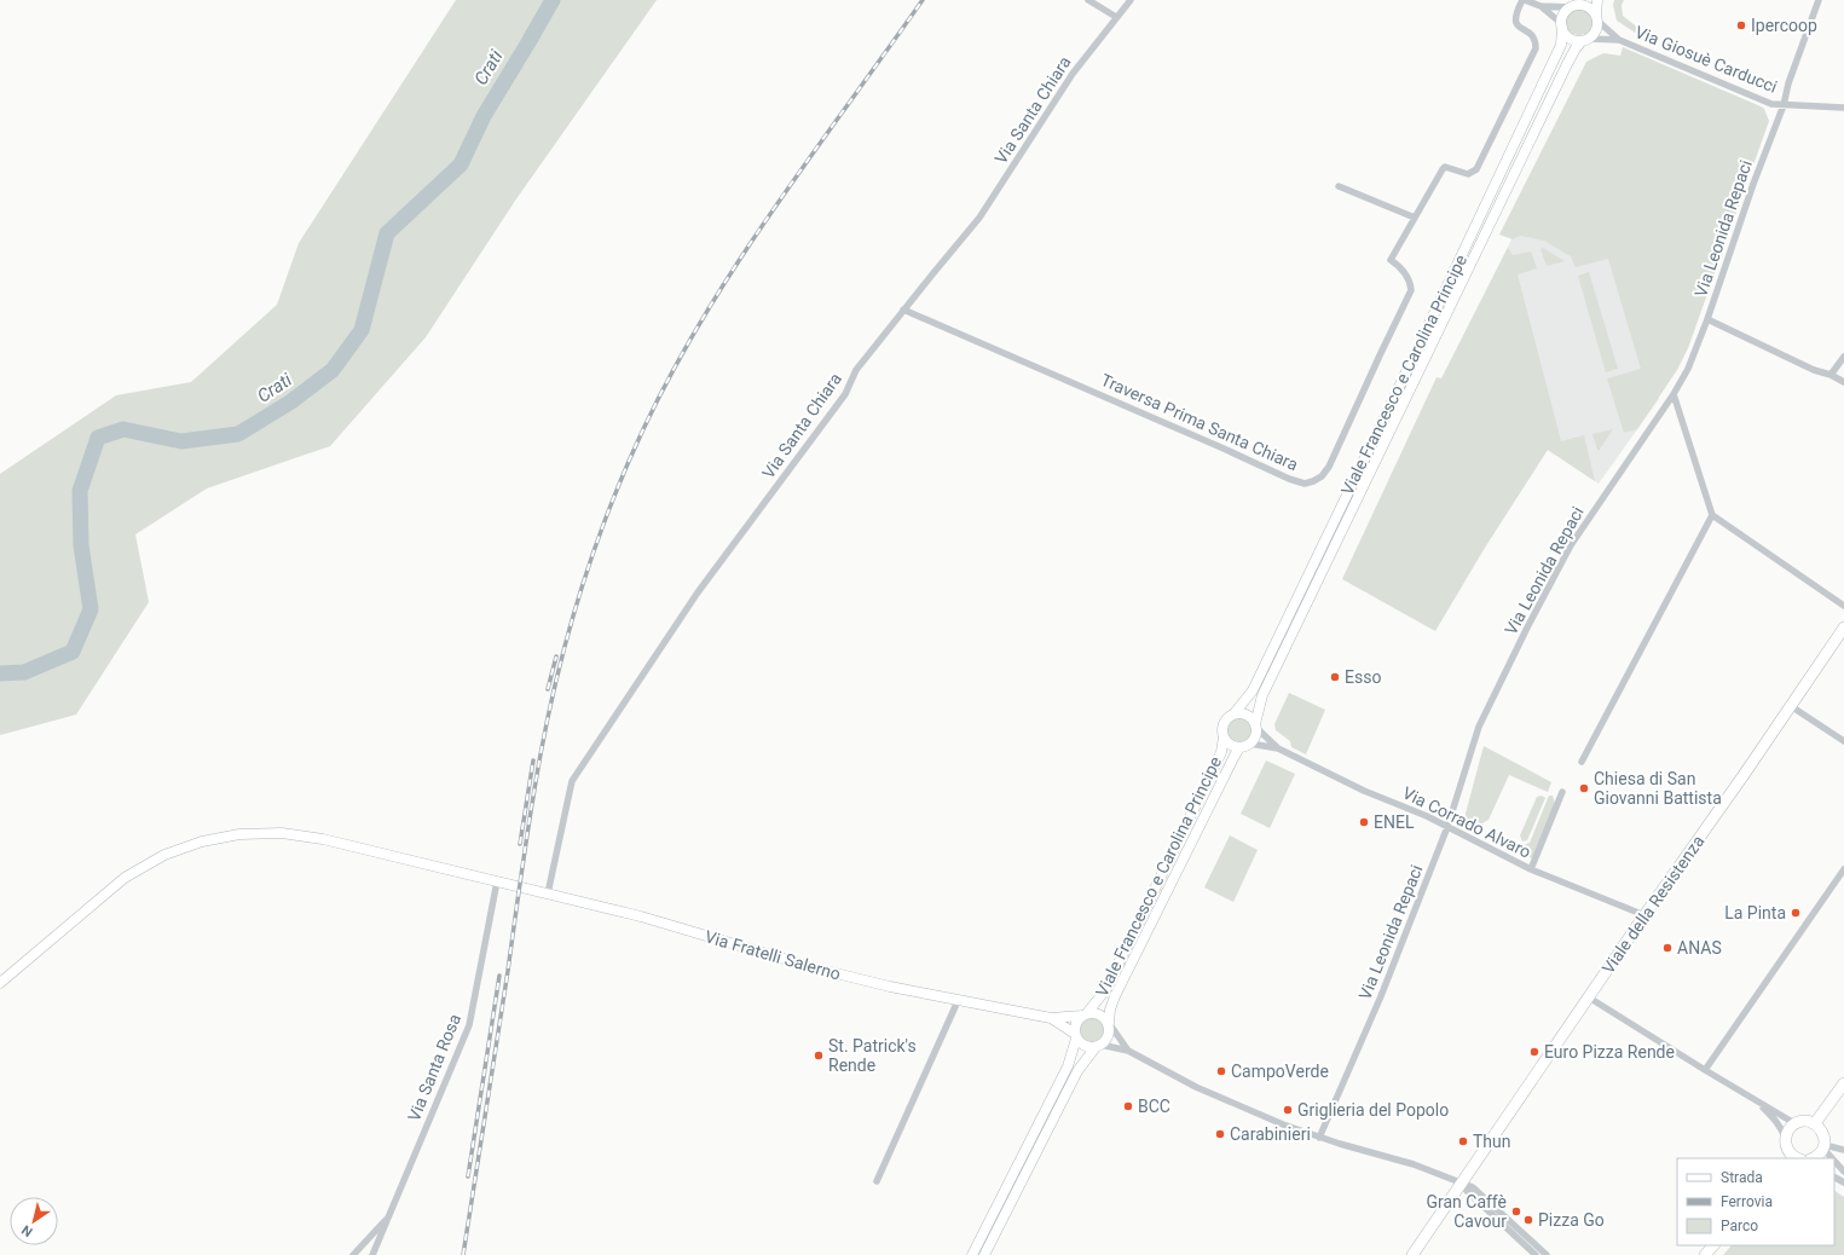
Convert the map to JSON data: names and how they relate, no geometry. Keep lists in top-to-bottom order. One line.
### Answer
{"streets":{"main road":["Viale della Resistenza"],"street":["Via Giosuè Carducci","Via Santa Chiara","Via Leonida Repaci","Viale Francesco e Carolina Principe","Traversa Prima Santa Chiara","Via Corrado Alvaro","Via Fratelli Salerno","Via Santa Rosa"]},"crossings":[["Via Giosuè Carducci","Via Leonida Repaci"],["Via Giosuè Carducci","Viale Francesco e Carolina Principe"],["Via Santa Chiara","Traversa Prima Santa Chiara"],["Via Santa Chiara","Via Fratelli Salerno"],["Via Leonida Repaci","Via Corrado Alvaro"],["Viale Francesco e Carolina Principe","Via Corrado Alvaro"],["Viale Francesco e Carolina Principe","Via Fratelli Salerno"],["Via Corrado Alvaro","Viale della Resistenza"],["Via Fratelli Salerno","Via Santa Rosa"]],"water":["Crati"],"places":["Ipercoop","Esso","Chiesa di San Giovanni Battista","ENEL","La Pinta","ANAS","Euro Pizza Rende","St. Patrick's Rende","CampoVerde","BCC","Griglieria del Popolo","Carabinieri","Thun","Gran Caffè Cavour","Pizza Go"],"legend":["Strada","Ferrovia","Parco"],"north":"bottom left"}
